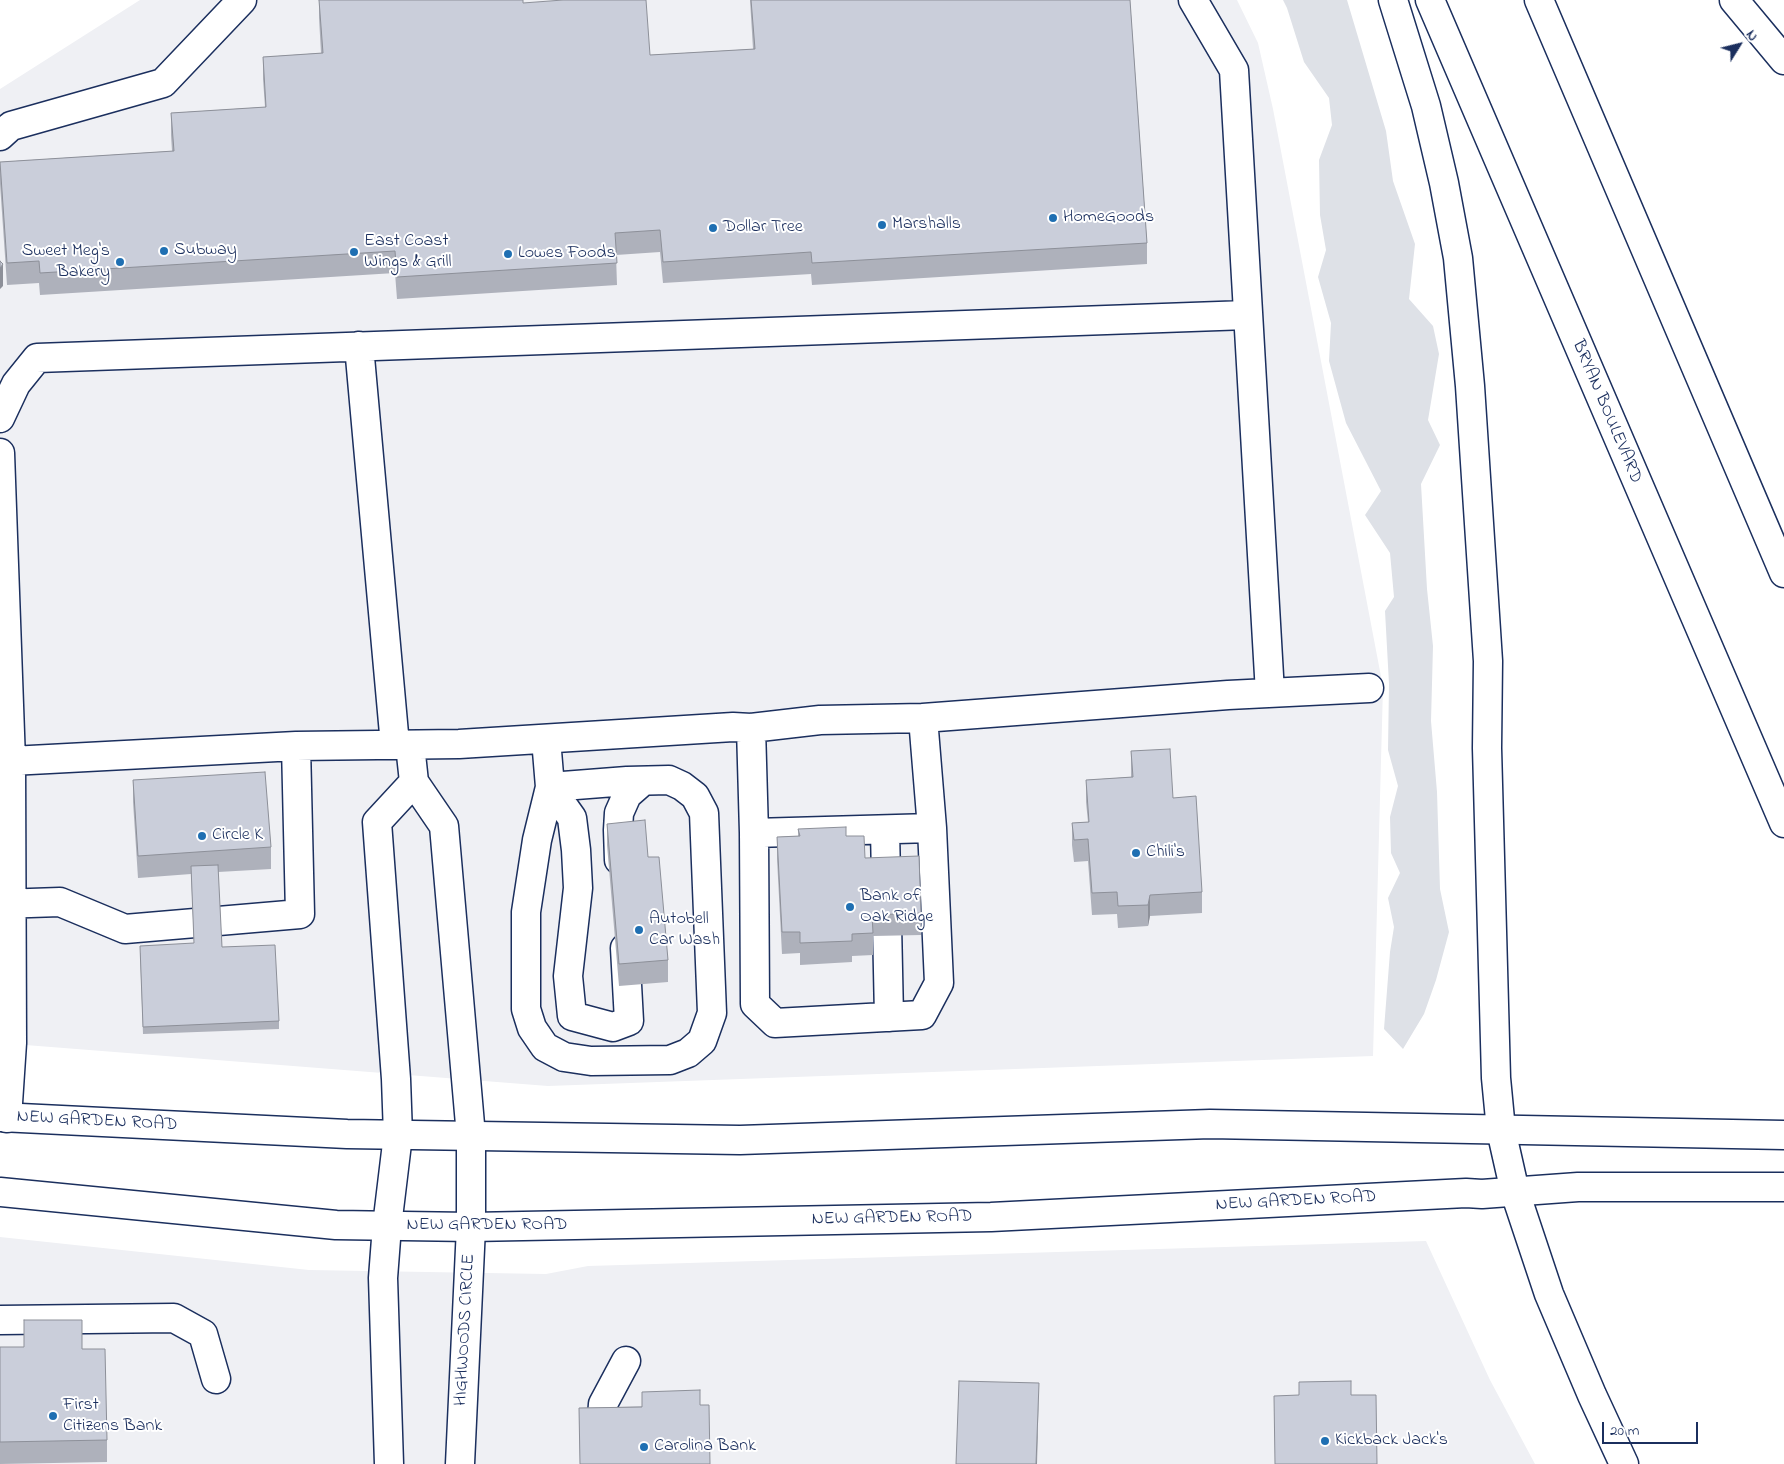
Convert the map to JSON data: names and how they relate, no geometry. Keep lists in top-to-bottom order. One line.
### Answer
{"streets":{"main road":["BRYAN BOULEVARD","NEW GARDEN ROAD","HIGHWOODS CIRCLE"]},"crossings":[["NEW GARDEN ROAD","HIGHWOODS CIRCLE"]],"places":["HomeGoods","Marshalls","Dollar Tree","Subway","East Coast Wings & Grill","Lowes Foods","Sweet Meg's Bakery","Circle K","Chili's","Bank of Oak Ridge","Autobell Car Wash","First Citizens Bank","Kickback Jack's","Carolina Bank"],"scale_bar":"20 m","north":"top right"}
